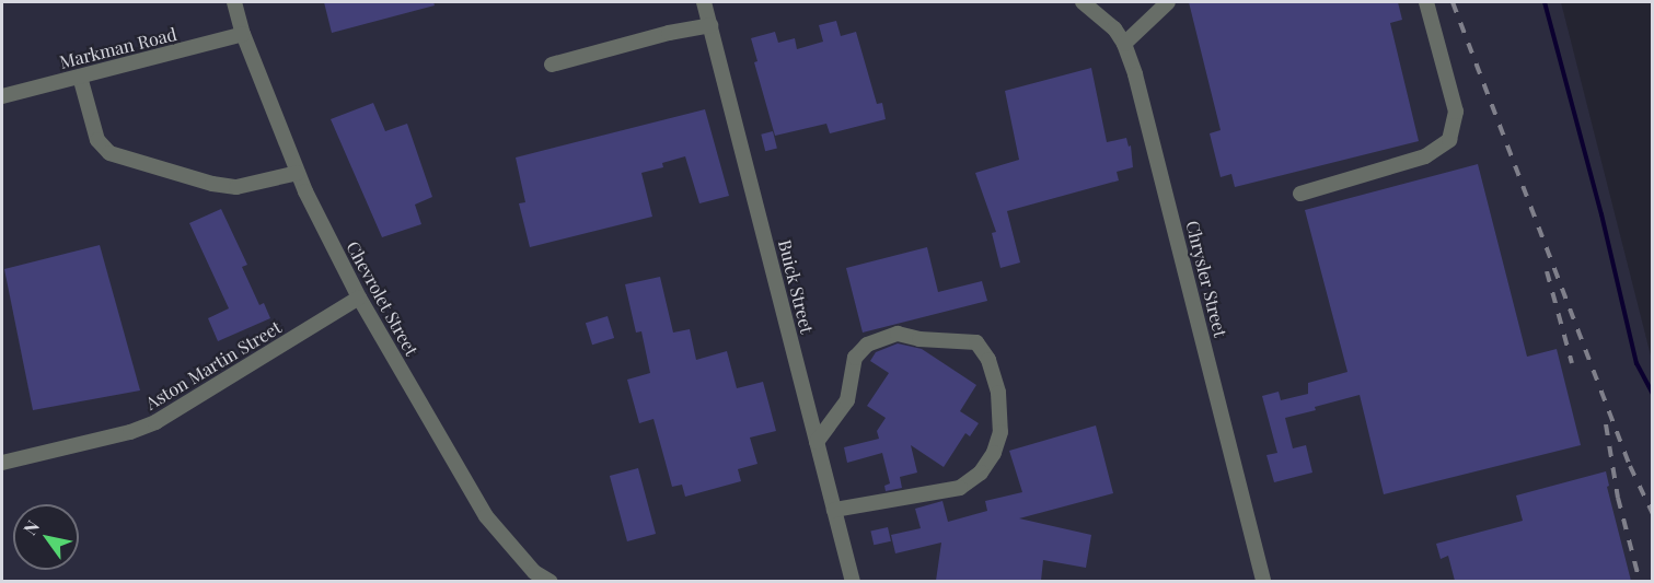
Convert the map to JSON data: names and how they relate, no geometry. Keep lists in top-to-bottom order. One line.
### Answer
{"streets":{"lane":["Markman Road","Chrysler Street","Buick Street","Chevrolet Street","Aston Martin Street"]},"crossings":[["Markman Road","Chevrolet Street"],["Chevrolet Street","Aston Martin Street"]],"north":"top left"}
